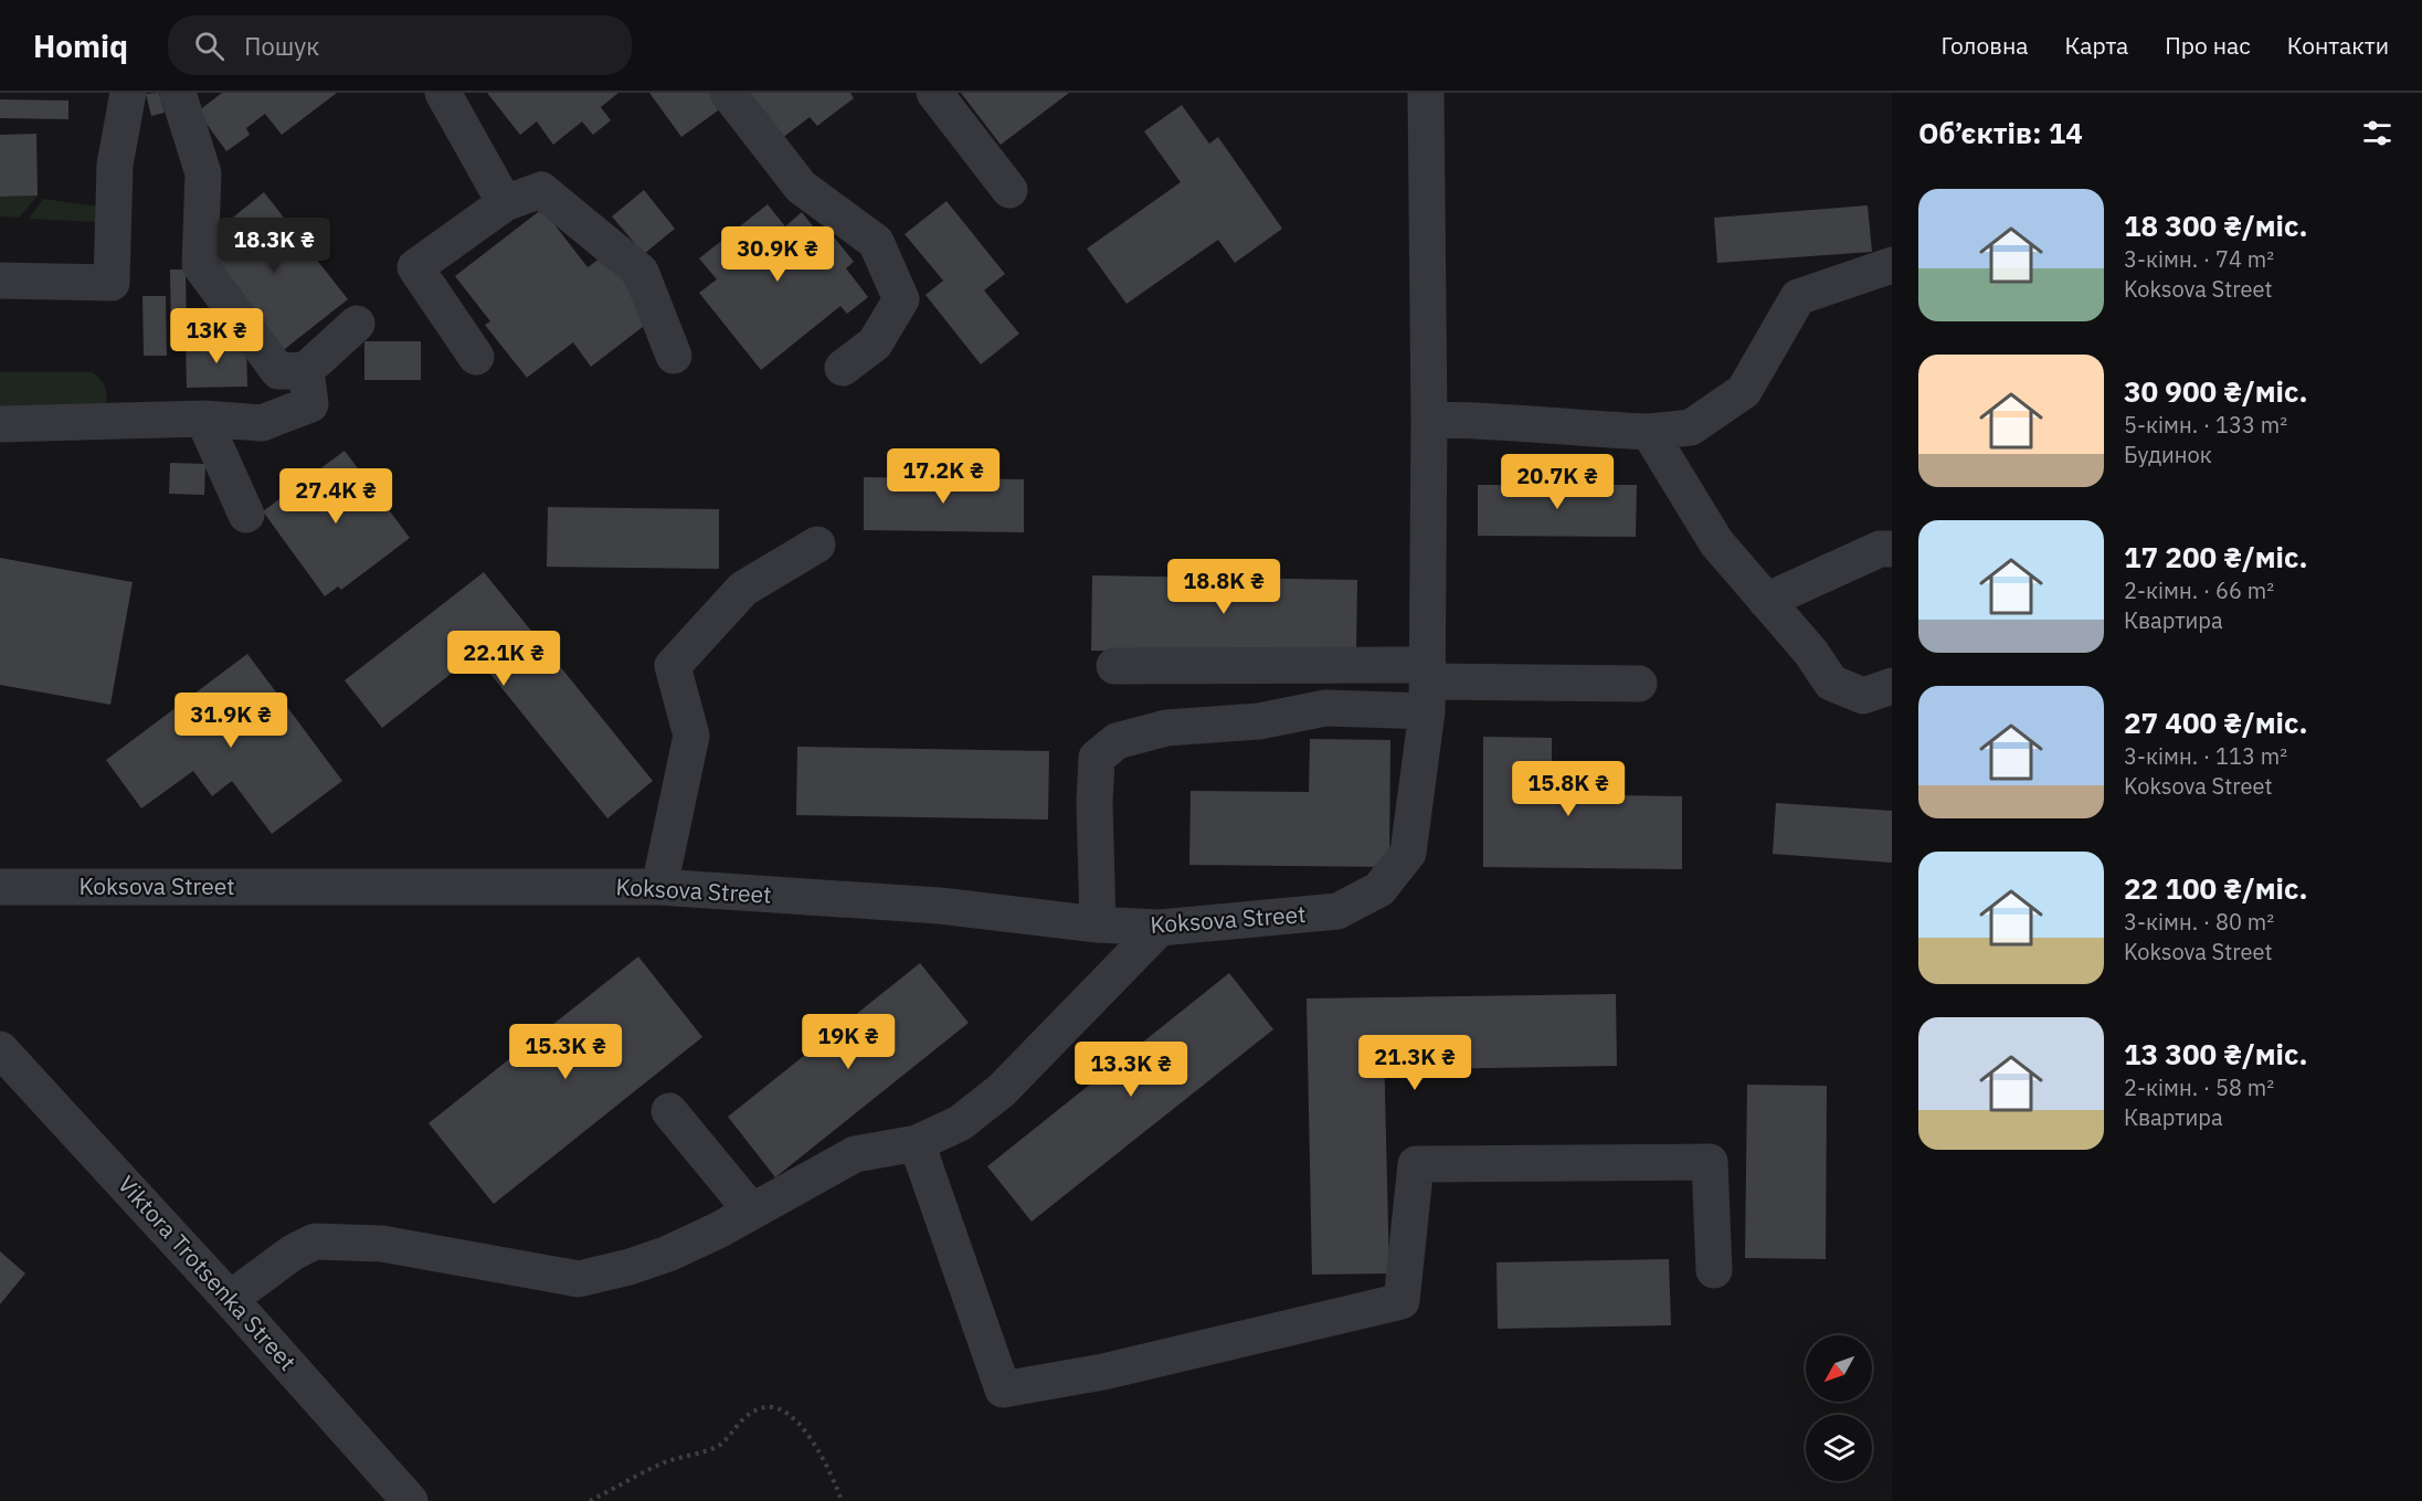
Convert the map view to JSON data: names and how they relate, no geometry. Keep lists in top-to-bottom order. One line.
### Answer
{"streets":{"street":["Koksova Street","Viktora Trotsenka Street"]},"north":"bottom left","page":{"header":"Homiq","search":"Пошук","nav":["Головна","Карта","Про нас","Контакти"],"heading":"Об’єктів: 14","list":[{"name":"18 300 ₴/міс.","note":"3-кімн. · 74 m² · Koksova Street"},{"name":"30 900 ₴/міс.","note":"5-кімн. · 133 m² · Будинок"},{"name":"17 200 ₴/міс.","note":"2-кімн. · 66 m² · Квартира"},{"name":"27 400 ₴/міс.","note":"3-кімн. · 113 m² · Koksova Street"},{"name":"22 100 ₴/міс.","note":"3-кімн. · 80 m² · Koksova Street"},{"name":"13 300 ₴/міс.","note":"2-кімн. · 58 m² · Квартира"}],"price":["18.3K ₴","30.9K ₴","13K ₴","17.2K ₴","20.7K ₴","27.4K ₴","18.8K ₴","22.1K ₴","31.9K ₴","15.8K ₴","19K ₴","15.3K ₴","21.3K ₴","13.3K ₴"]}}
